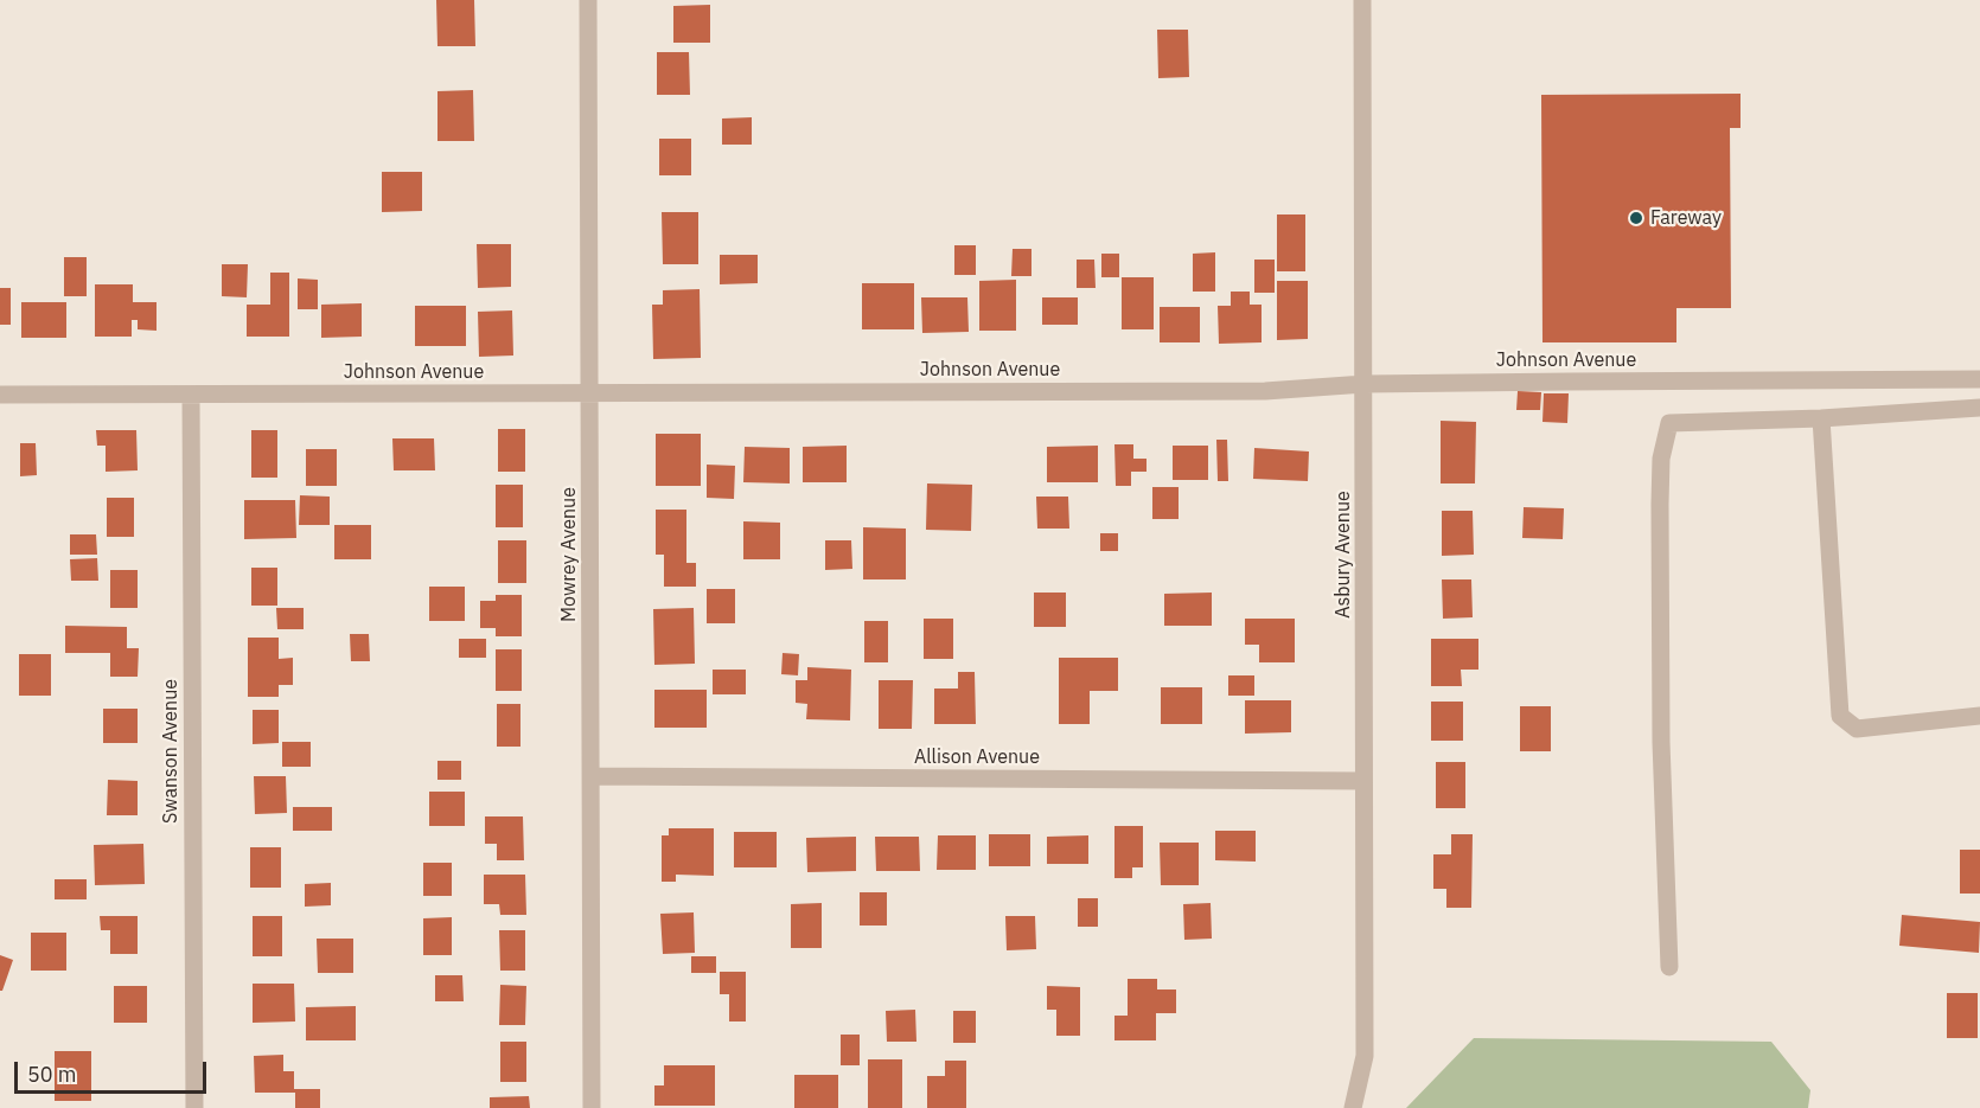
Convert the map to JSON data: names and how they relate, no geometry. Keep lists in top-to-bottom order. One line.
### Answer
{"streets":{"street":["Johnson Avenue","Mowrey Avenue","Asbury Avenue","Swanson Avenue","Allison Avenue"]},"crossings":[["Johnson Avenue","Mowrey Avenue"],["Johnson Avenue","Asbury Avenue"],["Johnson Avenue","Swanson Avenue"],["Mowrey Avenue","Allison Avenue"],["Asbury Avenue","Allison Avenue"]],"places":["Fareway"],"scale_bar":"50 m"}
